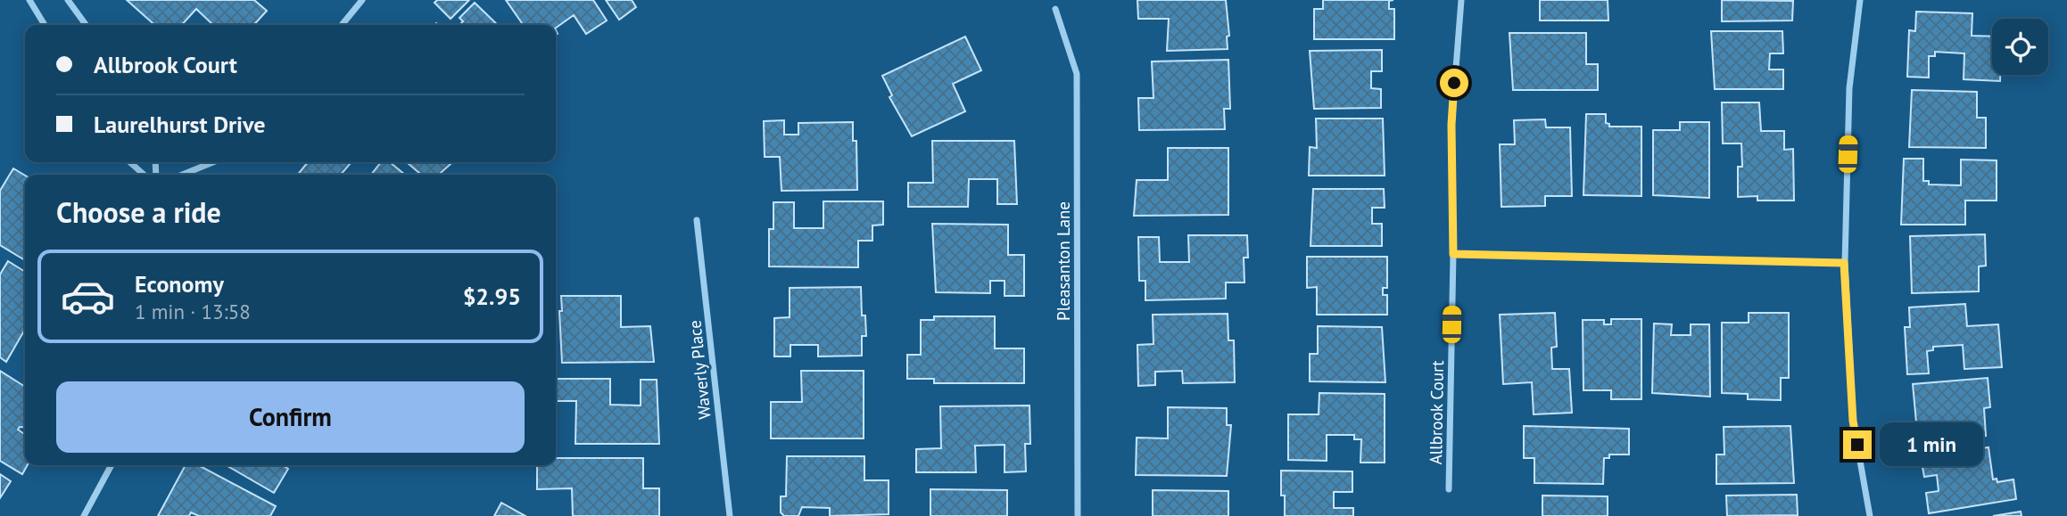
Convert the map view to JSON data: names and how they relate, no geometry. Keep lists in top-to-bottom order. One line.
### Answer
{"streets":{"street":["Pleasanton Lane","Waverly Place","Allbrook Court"]},"page":{"banner":["Allbrook Court","Laurelhurst Drive"],"heading":"Choose a ride","list":[{"name":"Economy","note":"1 min · 13:58","value":"$2.95"}],"buttons":"Confirm","bubble":"1 min"}}
